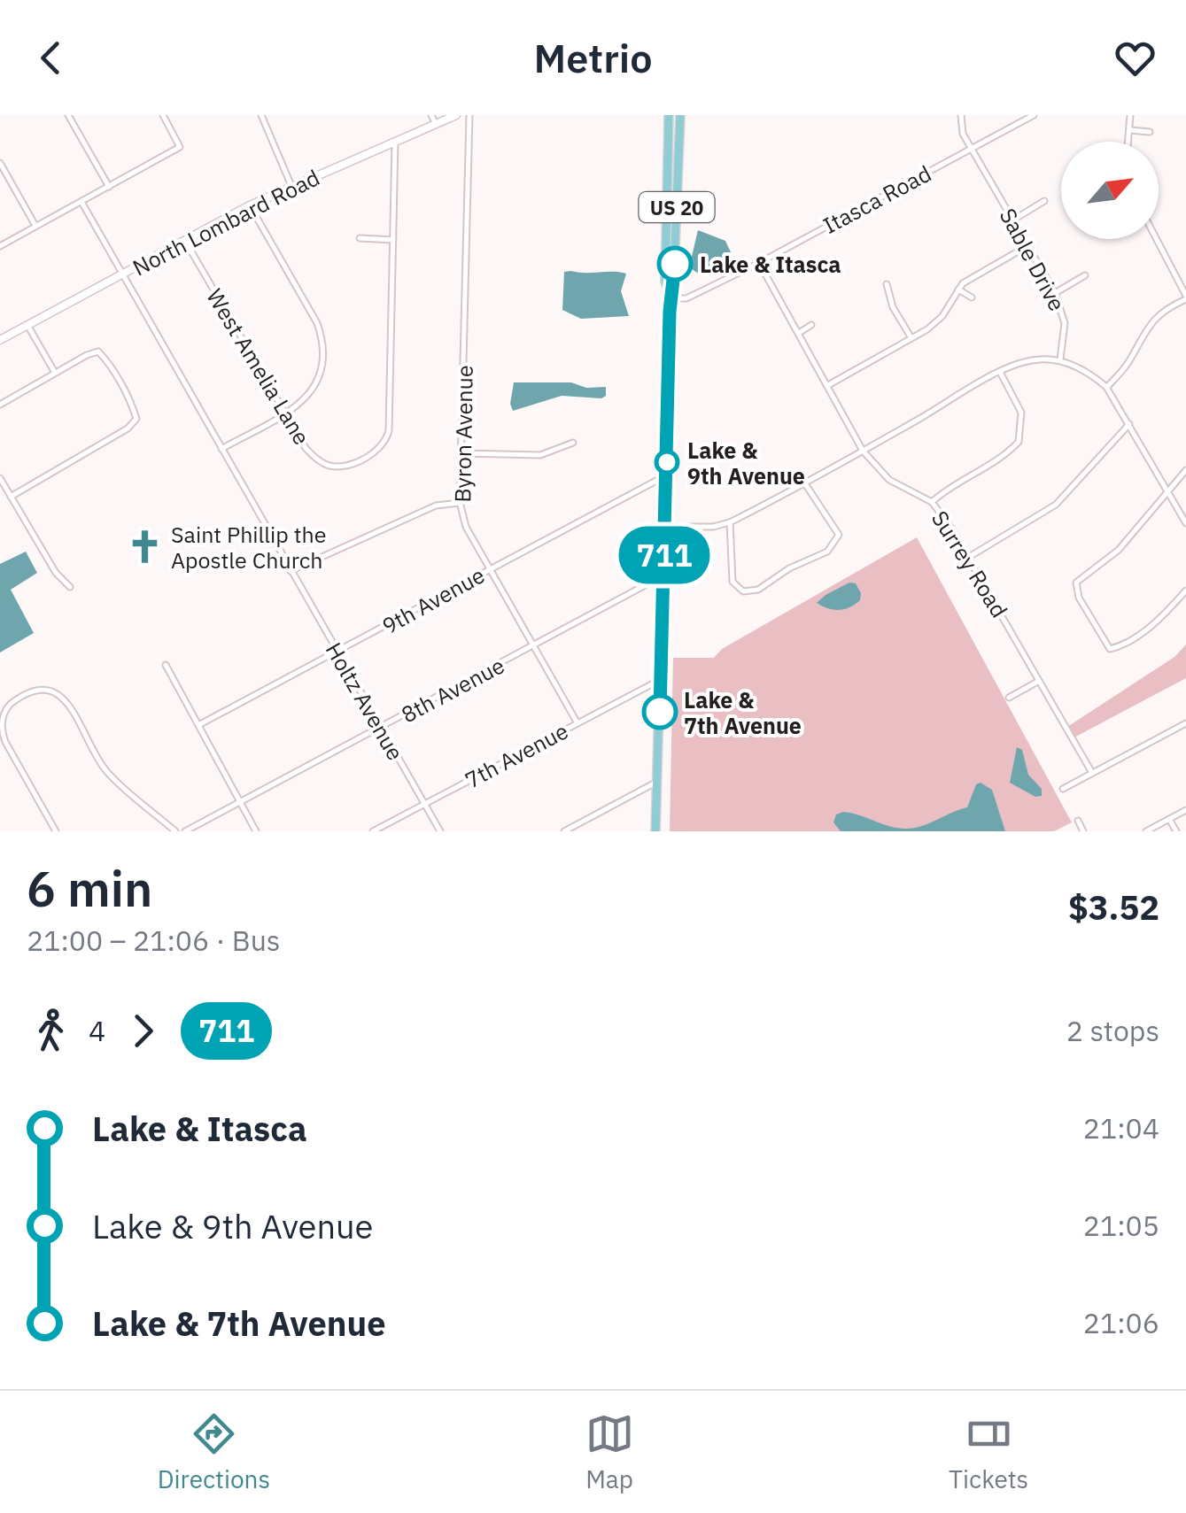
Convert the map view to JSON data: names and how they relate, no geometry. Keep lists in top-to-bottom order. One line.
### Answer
{"streets":{"main road":["US 20"],"street":["Itasca Road","North Lombard Road","Sable Drive","West Amelia Lane","Byron Avenue","Surrey Road","9th Avenue","8th Avenue","Holtz Avenue","7th Avenue"]},"crossings":[["Itasca Road","US 20"],["Itasca Road","Sable Drive"],["Itasca Road","Surrey Road"],["US 20","9th Avenue"],["US 20","8th Avenue"],["US 20","7th Avenue"],["North Lombard Road","West Amelia Lane"],["Byron Avenue","9th Avenue"],["Byron Avenue","8th Avenue"],["Byron Avenue","7th Avenue"],["9th Avenue","Holtz Avenue"],["8th Avenue","Holtz Avenue"],["Holtz Avenue","7th Avenue"]],"places":{"other":["Lake & Itasca","Lake & 9th Avenue","Lake & 7th Avenue"],"church":["Saint Phillip the Apostle Church"]},"lines":["bus line 711"],"north":"top right","page":{"header":"Metrio","on_map":"711","heading":["6 min","21:00 – 21:06 · Bus","$3.52"],"legs":["4","711","2 stops"],"list":[{"name":"Lake & Itasca","value":"21:04"},{"name":"Lake & 9th Avenue","value":"21:05"},{"name":"Lake & 7th Avenue","value":"21:06"}],"tabs":["Directions","Map","Tickets"]}}
